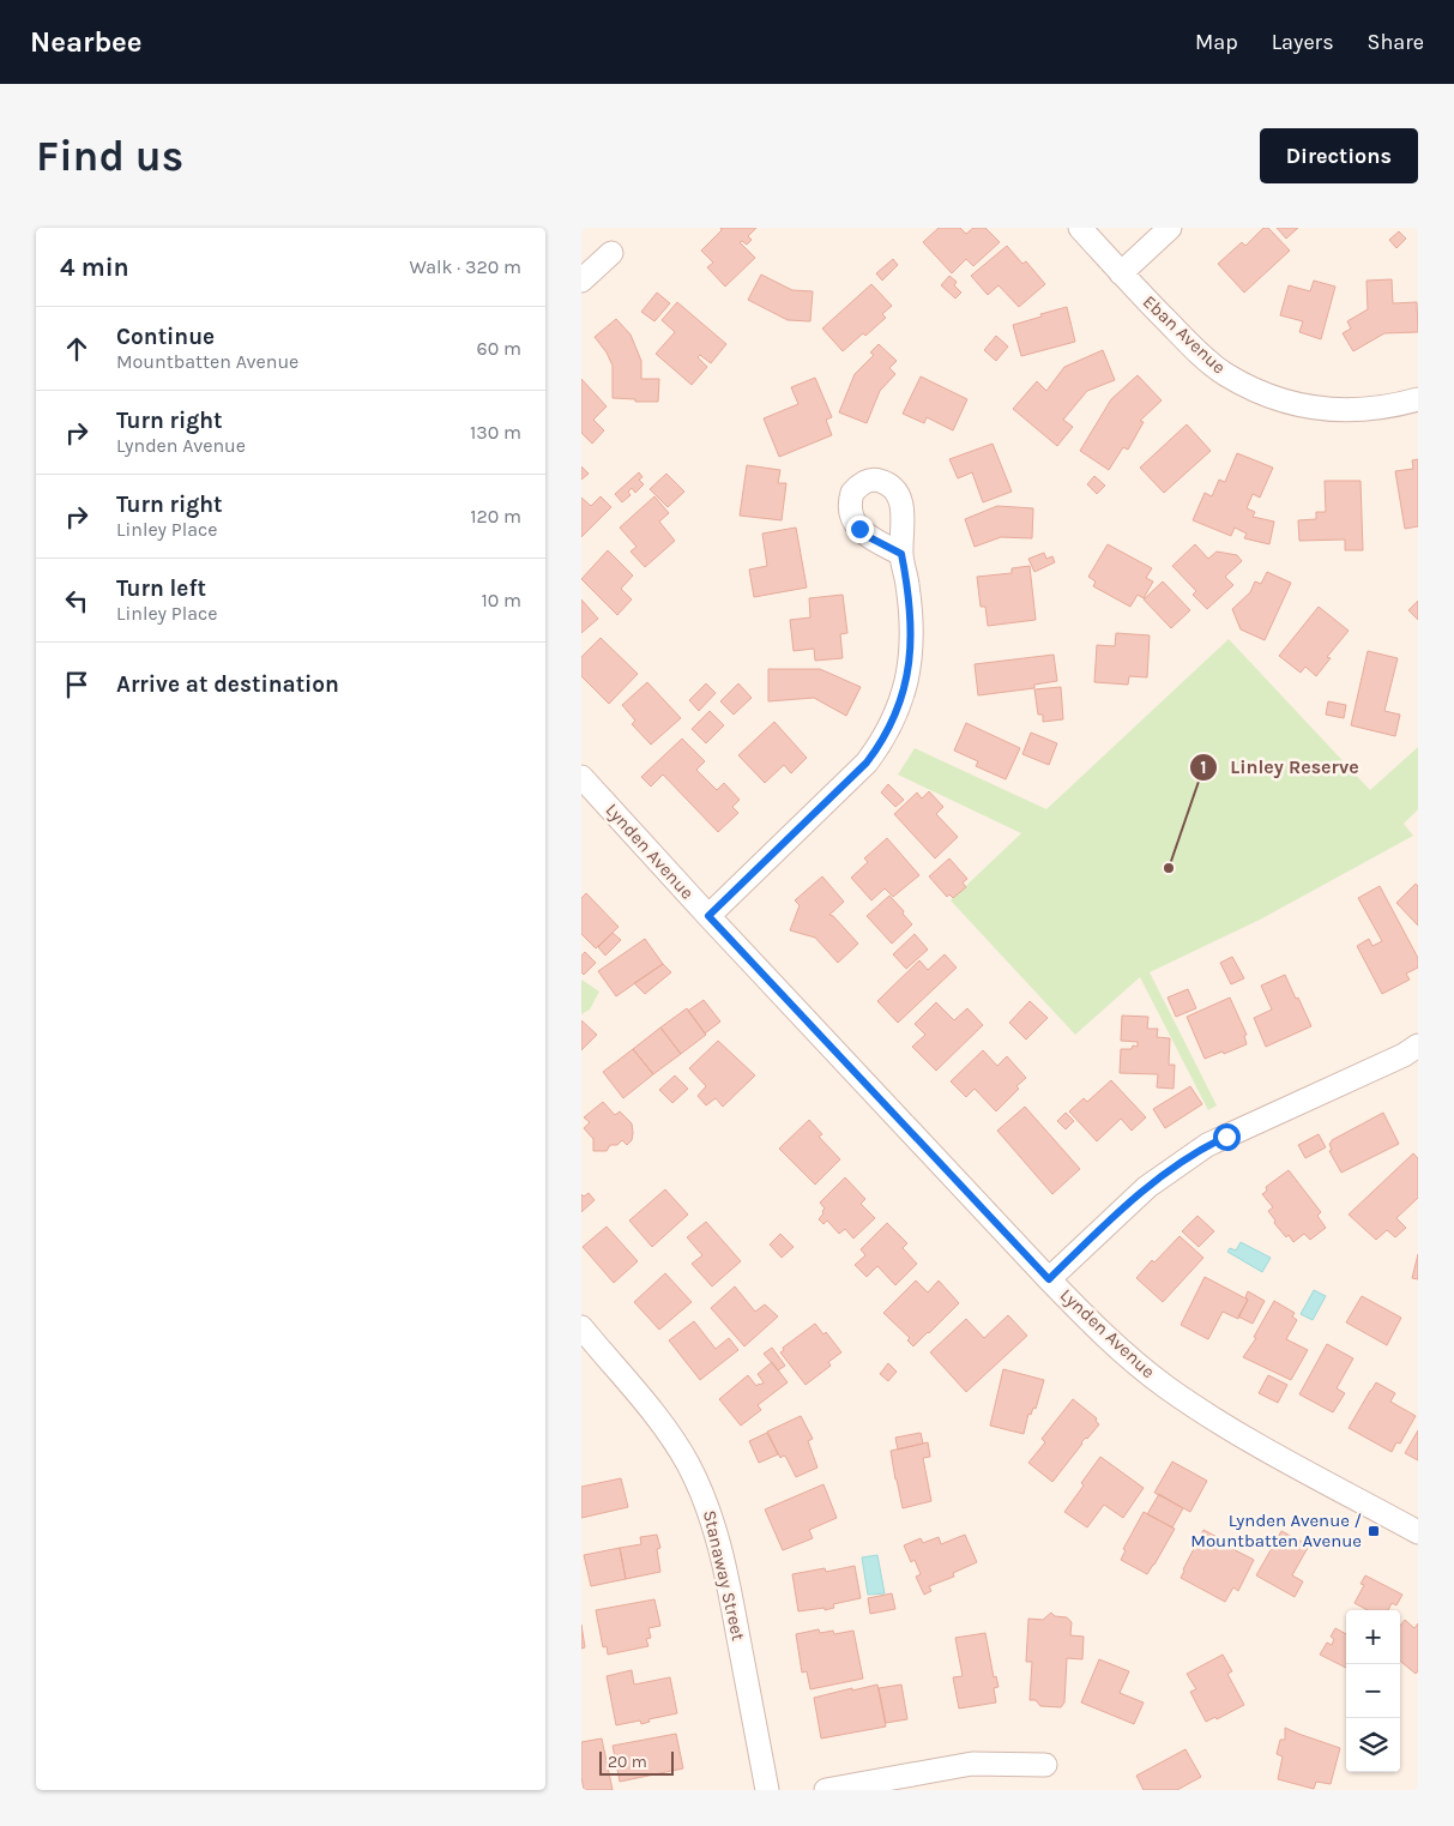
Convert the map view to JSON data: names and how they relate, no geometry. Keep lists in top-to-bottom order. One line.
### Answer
{"streets":{"street":["Eban Avenue","Lynden Avenue","Stanaway Street"]},"places":{"other":["Linley Reserve"],"transit":["Lynden Avenue / Mountbatten Avenue"]},"scale_bar":"20 m","page":{"header":"Nearbee","nav":["Map","Layers","Share"],"buttons":"Directions","title":"Find us","heading":["4 min","Walk · 320 m"],"list":[["Continue","Mountbatten Avenue","60 m"],["Turn right","Lynden Avenue","130 m"],["Turn right","Linley Place","120 m"],["Turn left","Linley Place","10 m"],"Arrive at destination"],"map_buttons":["+","−"],"scale":"20 m"}}
